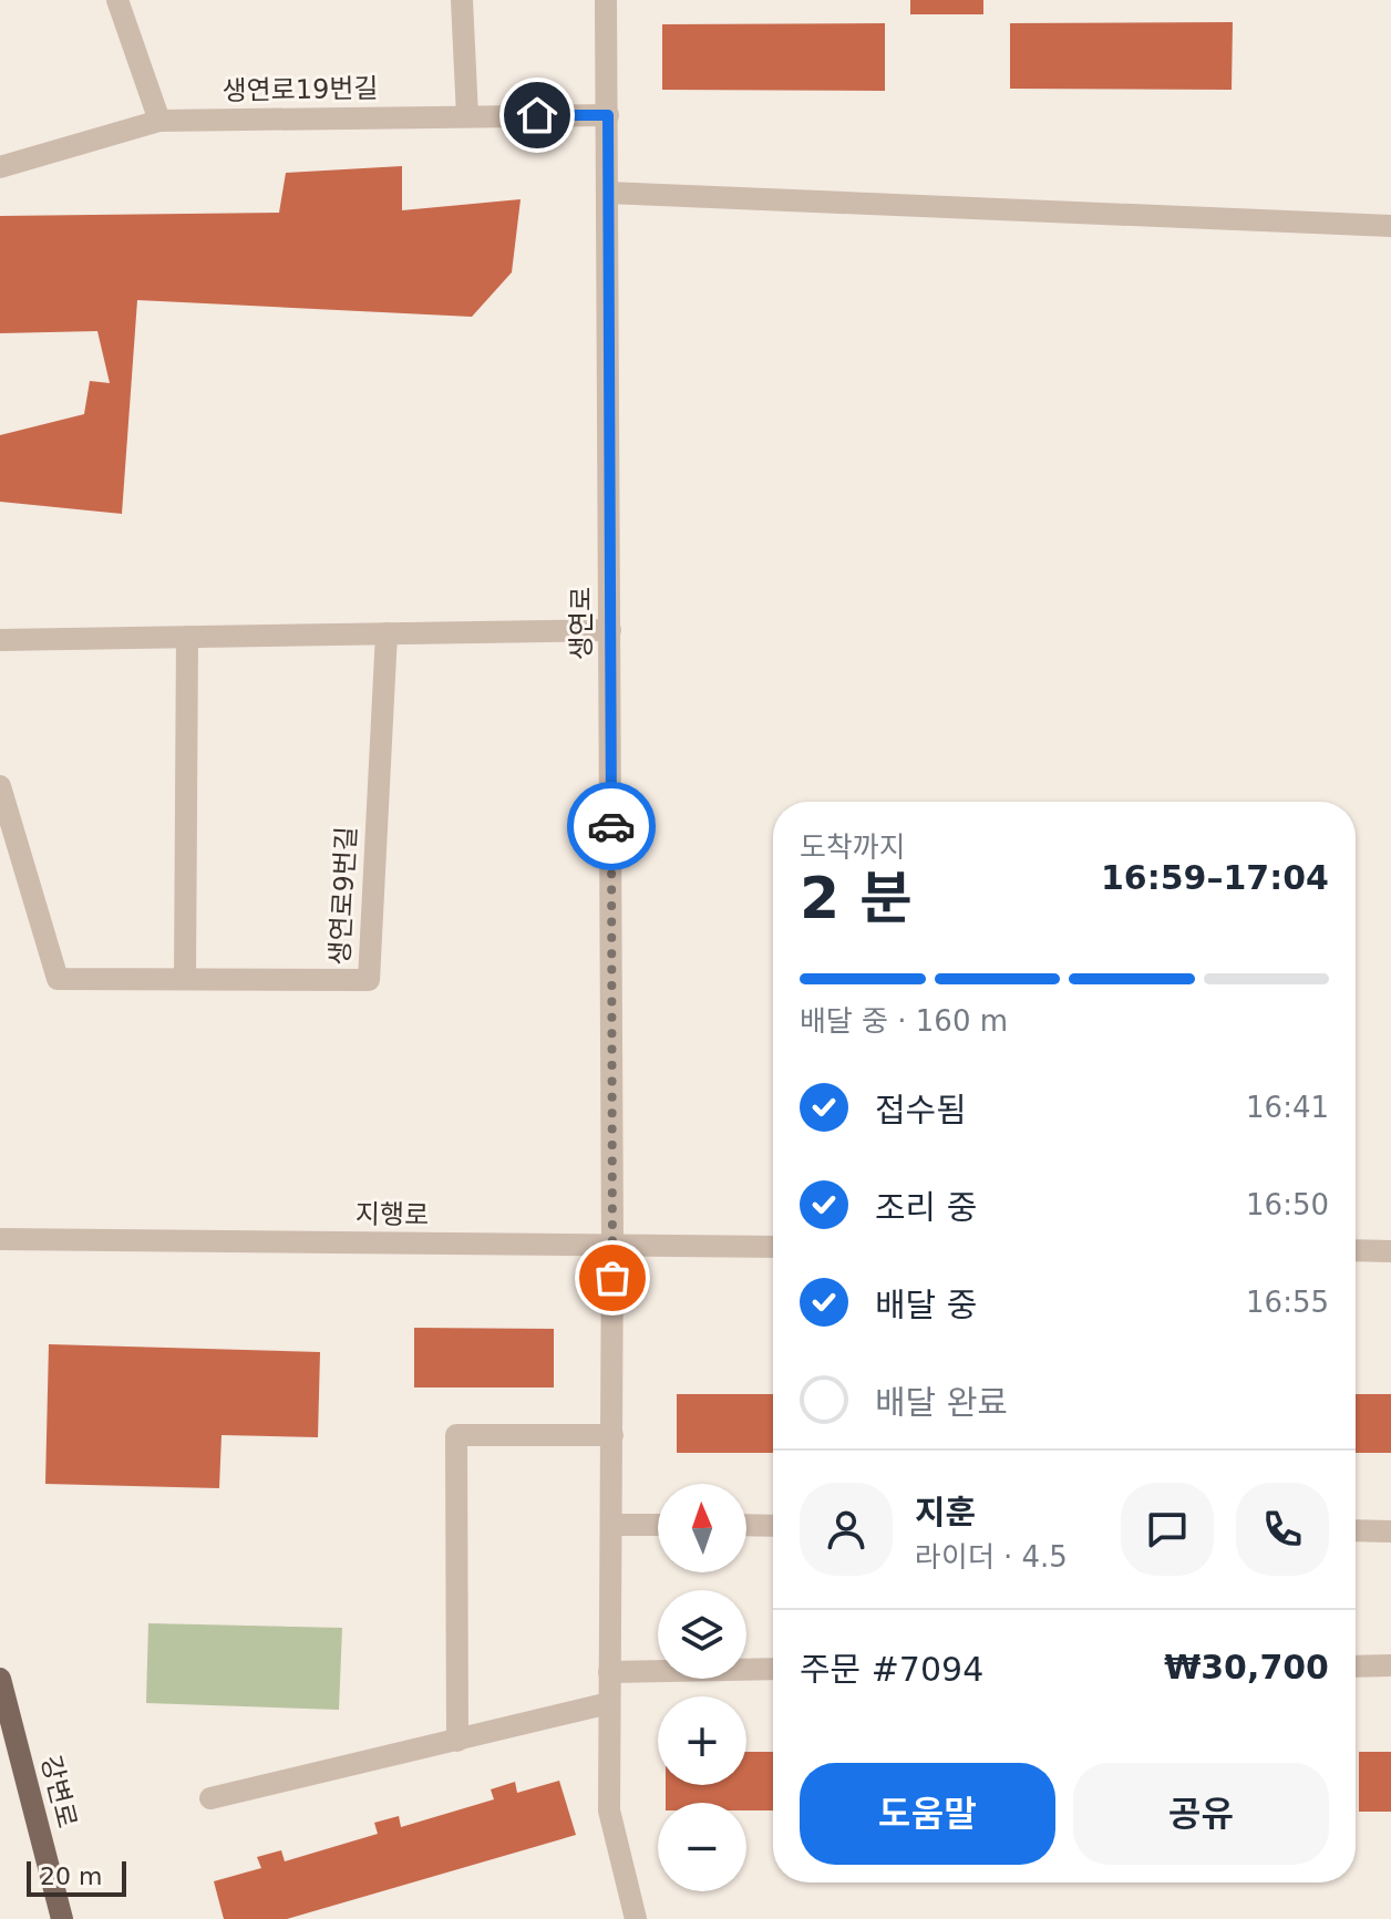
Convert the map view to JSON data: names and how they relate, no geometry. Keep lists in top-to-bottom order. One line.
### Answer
{"streets":{"main road":["강변로"],"street":["생연로19번길","생연로","생연로9번길","지행로"]},"crossings":[["생연로19번길","생연로"],["생연로","지행로"]],"scale_bar":"20 m","north":"top","page":{"heading":["2 분","도착까지","16:59–17:04"],"panel":["지훈","라이더 · 4.5","주문 #7094","₩30,700"],"bar":"배달 중 · 160 m","list":[["접수됨","16:41"],["조리 중","16:50"],["배달 중","16:55"],"배달 완료"],"map_buttons":["+","−"],"buttons":["도움말","공유"],"scale":"20 m"}}
